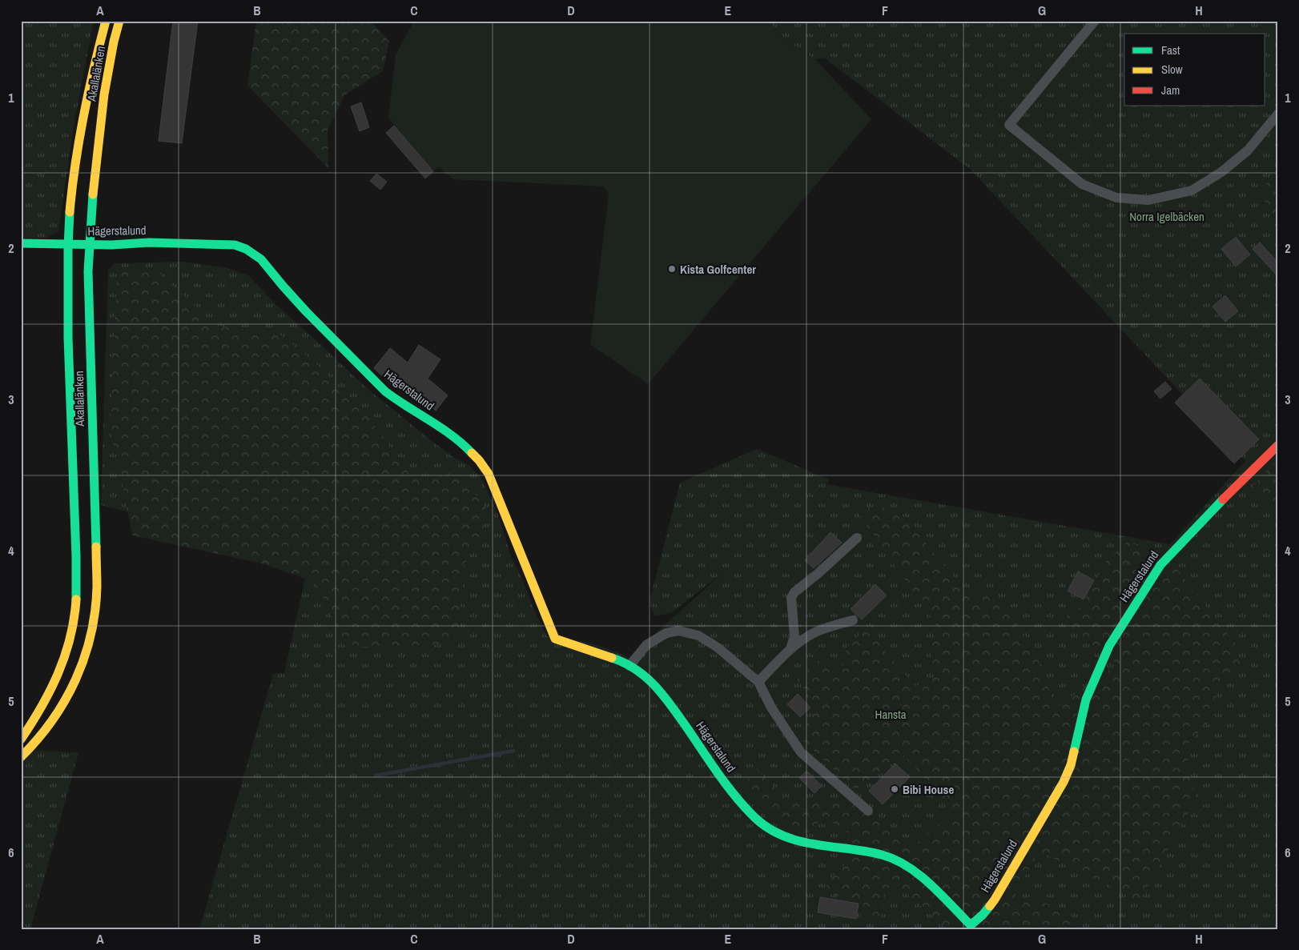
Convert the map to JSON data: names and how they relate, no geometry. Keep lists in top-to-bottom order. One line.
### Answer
{"streets":{"street":["Akallalänken","Hägerstalund"]},"crossings":[["Akallalänken","Hägerstalund"]],"parks":["Norra Igelbäcken","Hansta"],"places":["Kista Golfcenter","Bibi House"],"legend":["Fast","Slow","Jam"],"grid":{"columns":["A","B","C","D","E","F","G","H"],"rows":["1","2","3","4","5","6"]}}
